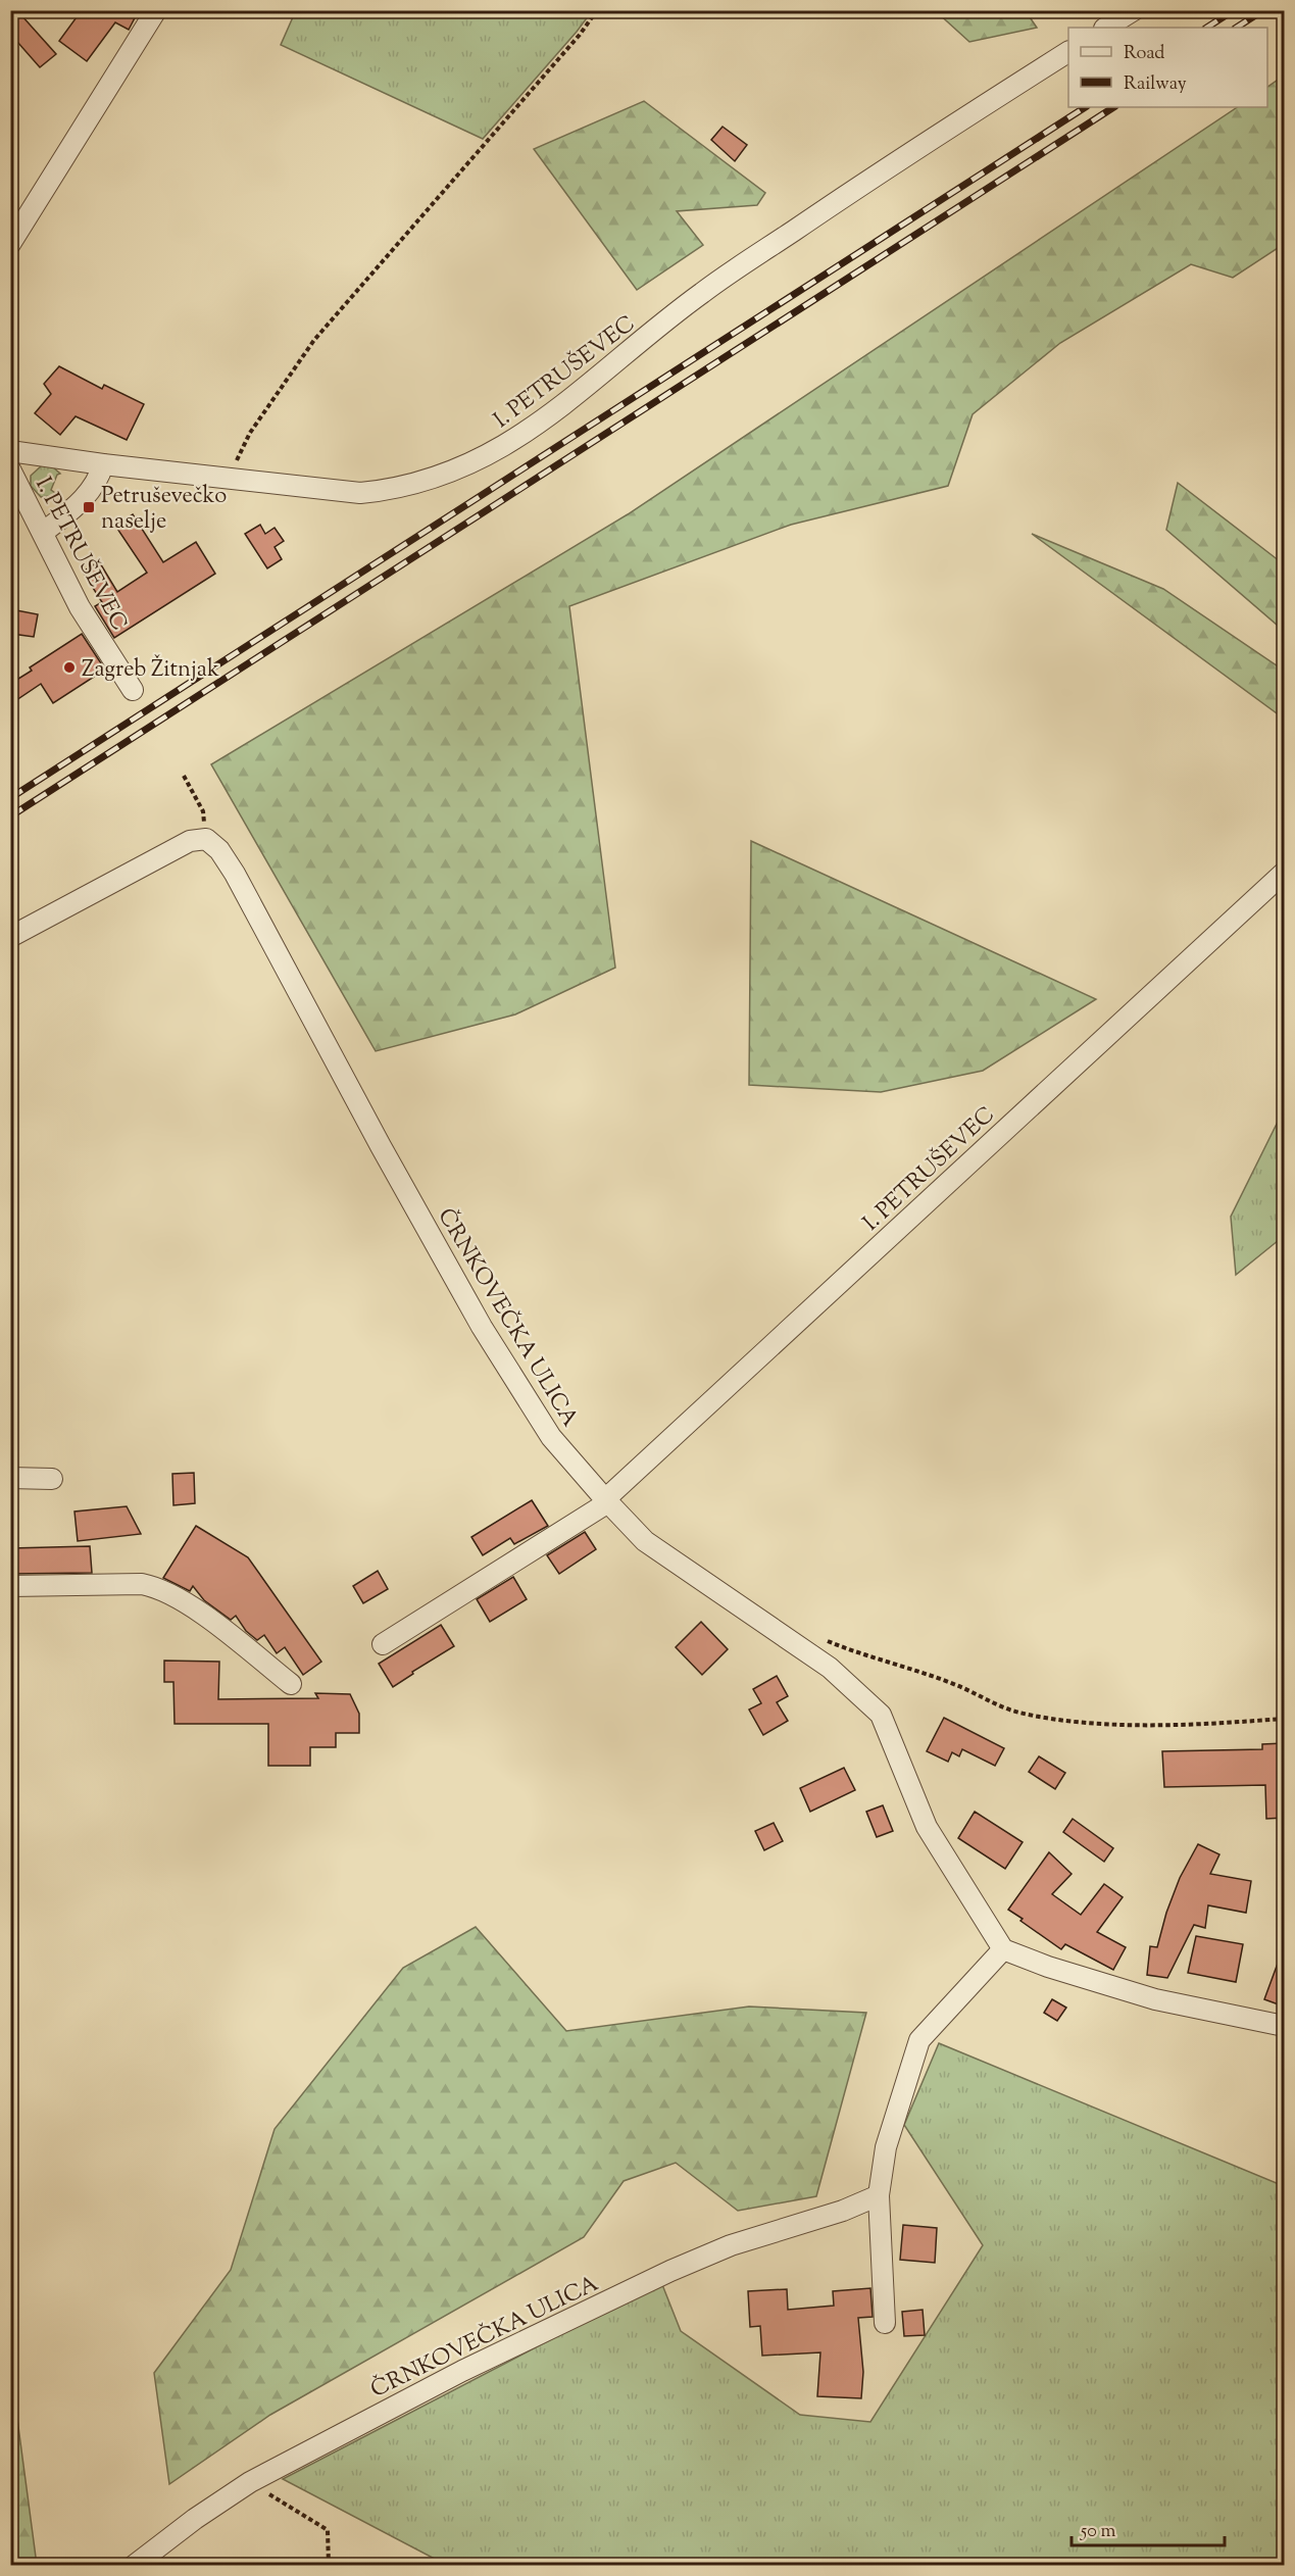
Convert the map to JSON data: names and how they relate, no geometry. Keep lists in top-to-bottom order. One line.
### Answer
{"streets":{"street":["I. PETRUŠEVEC","ČRNKOVEČKA ULICA"]},"crossings":[["I. PETRUŠEVEC","ČRNKOVEČKA ULICA"]],"places":{"transit":["Petruševečko naselje"],"other":["Zagreb Žitnjak"]},"legend":["Road","Railway"],"scale_bar":"50 m"}
